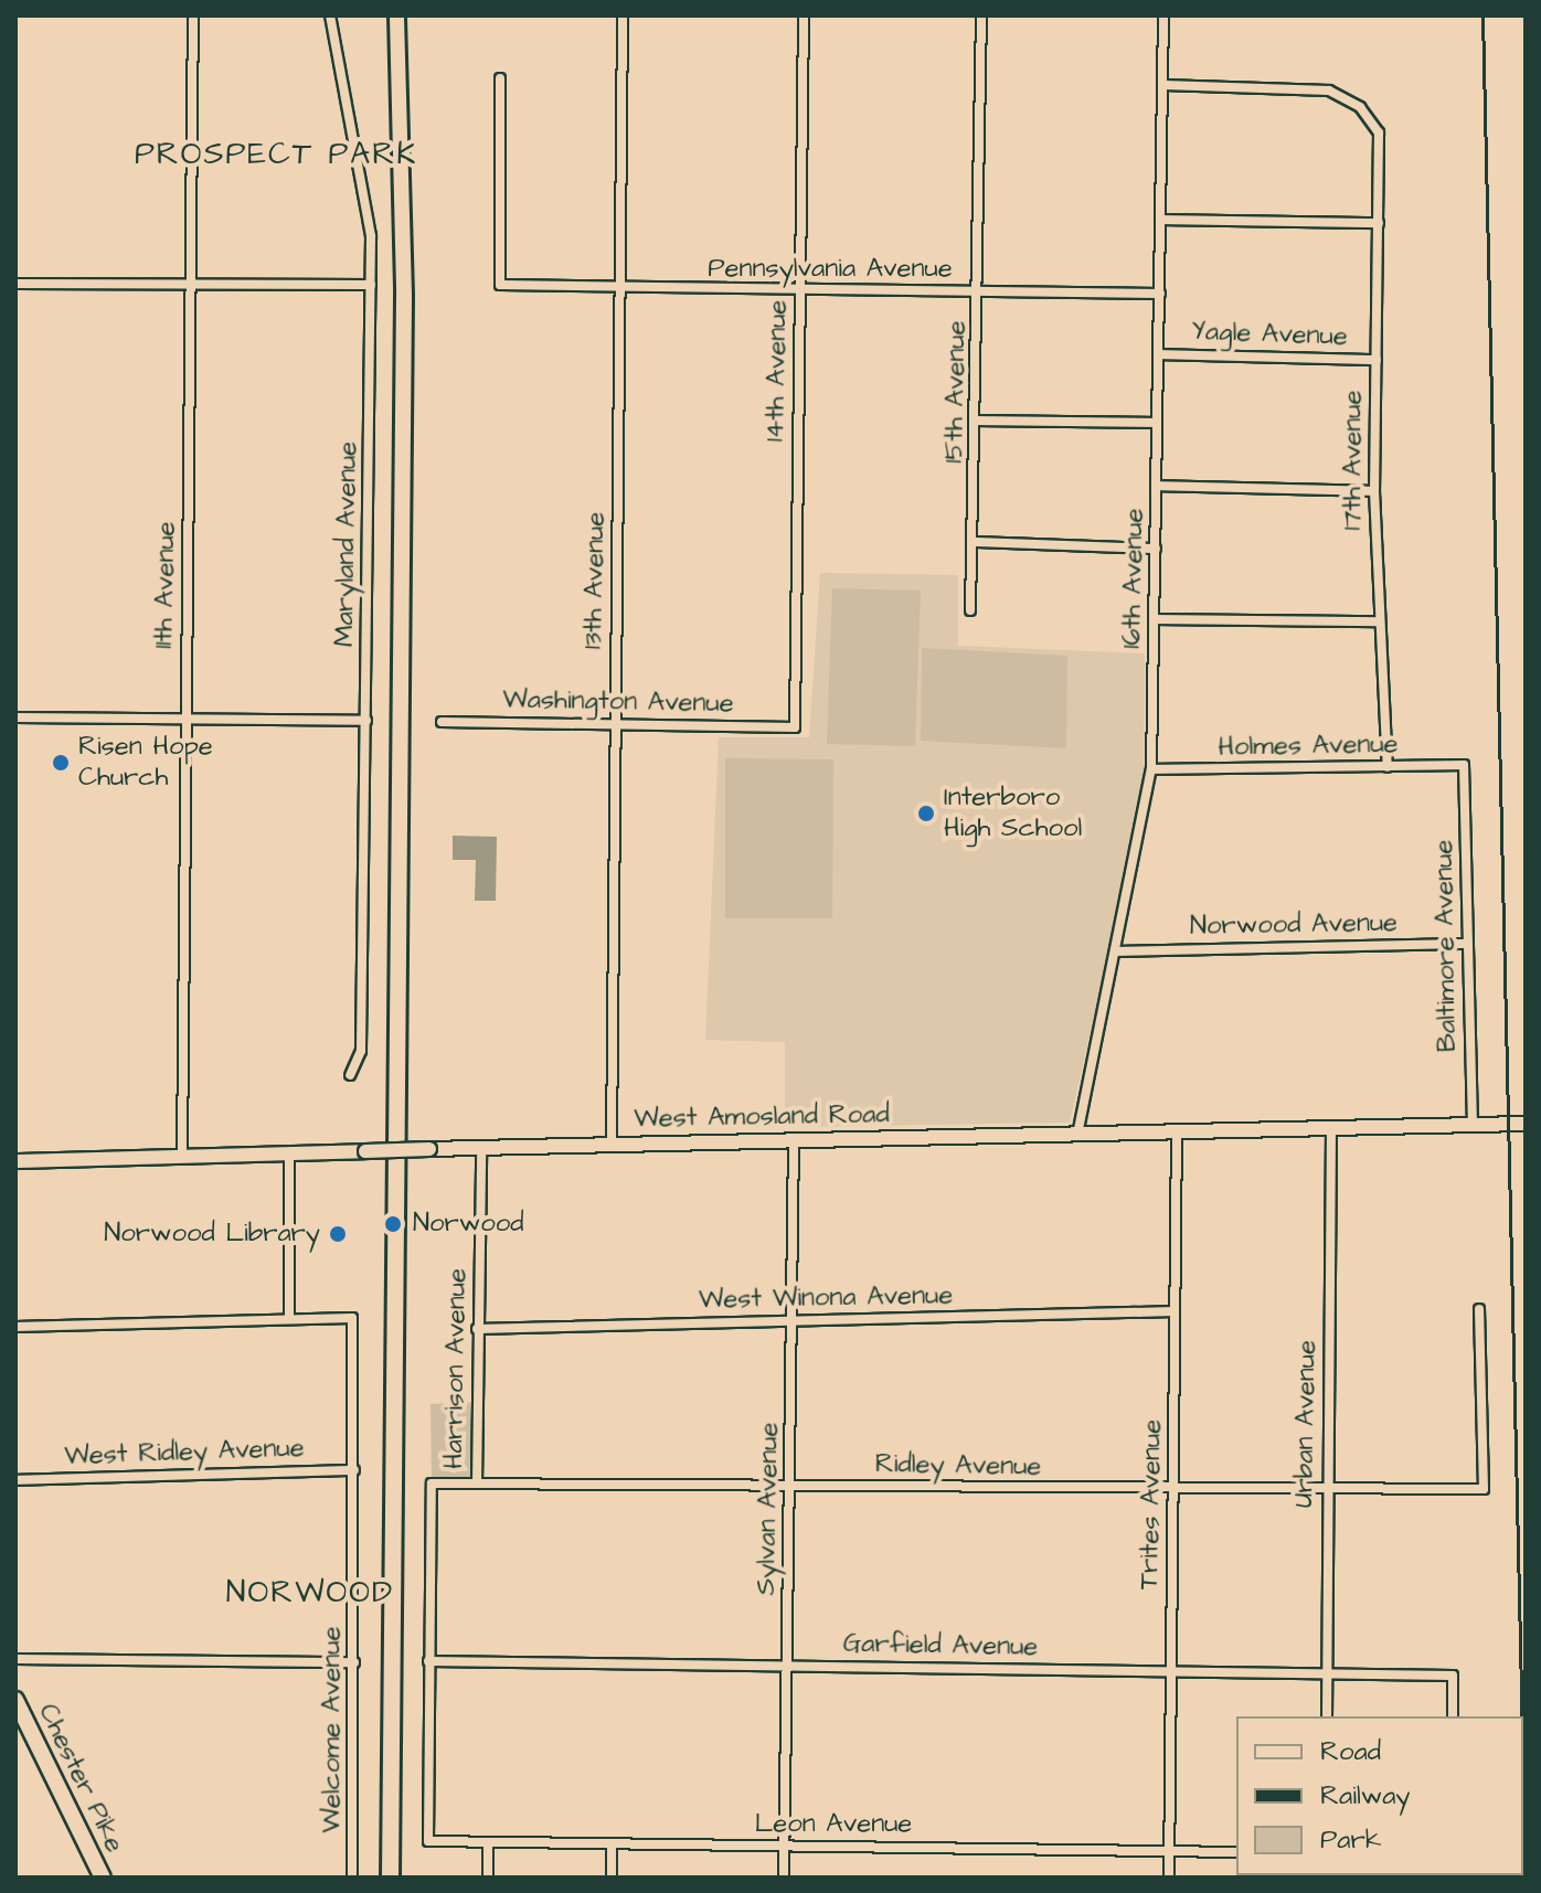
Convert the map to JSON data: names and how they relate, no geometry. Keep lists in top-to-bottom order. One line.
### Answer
{"streets":{"main road":["Chester Pike"],"street":["Pennsylvania Avenue","Yagle Avenue","14th Avenue","15th Avenue","17th Avenue","Maryland Avenue","16th Avenue","13th Avenue","11th Avenue","Washington Avenue","Holmes Avenue","Norwood Avenue","Baltimore Avenue","West Amosland Road","West Winona Avenue","Harrison Avenue","Urban Avenue","West Ridley Avenue","Ridley Avenue","Trites Avenue","Sylvan Avenue","Garfield Avenue","Welcome Avenue","Leon Avenue"]},"crossings":[["Pennsylvania Avenue","14th Avenue"],["Pennsylvania Avenue","15th Avenue"],["Pennsylvania Avenue","16th Avenue"],["Pennsylvania Avenue","13th Avenue"],["Yagle Avenue","17th Avenue"],["Yagle Avenue","16th Avenue"],["14th Avenue","Washington Avenue"],["17th Avenue","16th Avenue"],["17th Avenue","Holmes Avenue"],["16th Avenue","Holmes Avenue"],["16th Avenue","Norwood Avenue"],["16th Avenue","West Amosland Road"],["13th Avenue","Washington Avenue"],["13th Avenue","West Amosland Road"],["11th Avenue","West Amosland Road"],["Holmes Avenue","Baltimore Avenue"],["Norwood Avenue","Baltimore Avenue"],["Baltimore Avenue","West Amosland Road"],["West Amosland Road","Harrison Avenue"],["West Amosland Road","Urban Avenue"],["West Amosland Road","Trites Avenue"],["West Amosland Road","Sylvan Avenue"],["West Winona Avenue","Harrison Avenue"],["West Winona Avenue","Trites Avenue"],["West Winona Avenue","Sylvan Avenue"],["Harrison Avenue","Ridley Avenue"],["Harrison Avenue","Garfield Avenue"],["Harrison Avenue","Leon Avenue"],["Urban Avenue","Ridley Avenue"],["Urban Avenue","Garfield Avenue"],["West Ridley Avenue","Welcome Avenue"],["Ridley Avenue","Trites Avenue"],["Ridley Avenue","Sylvan Avenue"],["Trites Avenue","Garfield Avenue"],["Trites Avenue","Leon Avenue"],["Sylvan Avenue","Garfield Avenue"],["Sylvan Avenue","Leon Avenue"]],"districts":["PROSPECT PARK","NORWOOD"],"places":["Risen Hope Church","Interboro High School","Norwood","Norwood Library"],"legend":["Road","Railway","Park"]}
